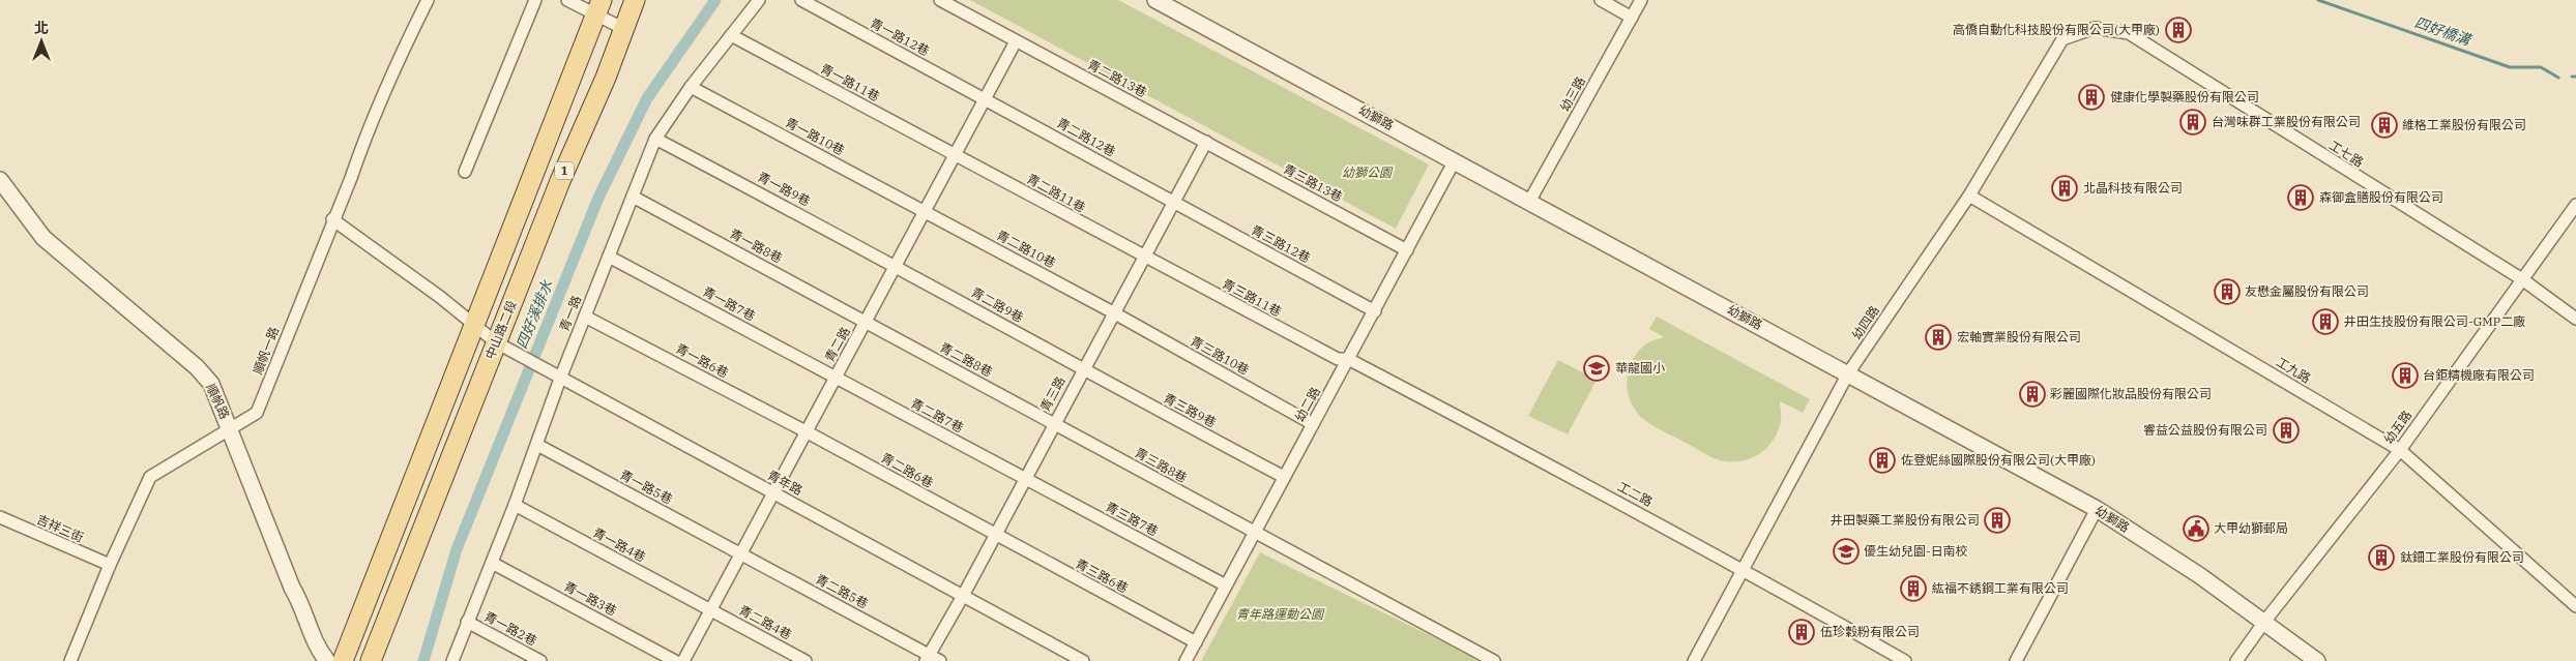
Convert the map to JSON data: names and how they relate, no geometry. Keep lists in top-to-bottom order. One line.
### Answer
{"streets":{"main road":["1","中山路二段"],"street":["青一路12巷","青二路13巷","青一路11巷","幼三路","幼獅路","青一路10巷","青二路12巷","工七路","青三路13巷","青一路9巷","青二路11巷","青三路12巷","青一路8巷","青二路10巷","青三路11巷","青一路7巷","青二路9巷","青一路","幼四路","青二路","順帆一路","青三路10巷","青二路8巷","青一路6巷","工九路","青三路","順帆路","幼二路","青三路9巷","青二路7巷","幼五路","青三路8巷","青二路6巷","青年路","青一路5巷","工二路","青三路7巷","吉祥三街","青一路4巷","青三路6巷","青二路5巷","青一路3巷","青二路4巷","青一路2巷"]},"crossings":[["青一路12巷","青二路12巷"],["青一路12巷","青二路"],["青二路13巷","青三路13巷"],["青二路13巷","青二路"],["青二路13巷","青三路"],["青一路11巷","青二路11巷"],["青一路11巷","青一路"],["青一路11巷","青二路"],["幼三路","幼獅路"],["幼獅路","幼四路"],["幼獅路","幼二路"],["幼獅路","幼五路"],["青一路10巷","青二路10巷"],["青一路10巷","青一路"],["青一路10巷","青二路"],["青二路12巷","青三路12巷"],["青二路12巷","青二路"],["青二路12巷","青三路"],["工七路","幼四路"],["工七路","幼五路"],["青三路13巷","青三路"],["青三路13巷","幼二路"],["青一路9巷","青二路9巷"],["青一路9巷","青一路"],["青一路9巷","青二路"],["青二路11巷","青三路11巷"],["青二路11巷","青二路"],["青二路11巷","青三路"],["青三路12巷","青三路"],["青三路12巷","幼二路"],["青一路8巷","青一路"],["青一路8巷","青二路"],["青一路8巷","青二路8巷"],["青二路10巷","青二路"],["青二路10巷","青三路10巷"],["青二路10巷","青三路"],["青三路11巷","青三路"],["青三路11巷","幼二路"],["青三路11巷","工二路"],["青一路7巷","青一路"],["青一路7巷","青二路"],["青一路7巷","青二路7巷"],["青二路9巷","青二路"],["青二路9巷","青三路"],["青二路9巷","青三路9巷"],["青一路","青一路6巷"],["青一路","青年路"],["青一路","青一路5巷"],["青一路","青一路4巷"],["青一路","青一路3巷"],["青一路","青一路2巷"],["幼四路","工九路"],["幼四路","工二路"],["中山路二段","青年路"],["青二路","青二路8巷"],["青二路","青一路6巷"],["青二路","青二路7巷"],["青二路","青二路6巷"],["青二路","青年路"],["青二路","青一路5巷"],["青二路","青一路4巷"],["青二路","青二路5巷"],["青二路","青二路4巷"],["順帆一路","順帆路"],["順帆一路","青年路"],["順帆一路","吉祥三街"],["青三路10巷","青三路"],["青三路10巷","幼二路"],["青二路8巷","青三路"],["青二路8巷","青三路8巷"],["青一路6巷","青二路6巷"],["工九路","幼五路"],["青三路","青三路9巷"],["青三路","青二路7巷"],["青三路","青三路8巷"],["青三路","青二路6巷"],["青三路","青年路"],["青三路","青三路7巷"],["青三路","青三路6巷"],["青三路","青二路5巷"],["幼二路","青三路9巷"],["幼二路","青三路8巷"],["幼二路","工二路"],["幼二路","青三路7巷"],["幼二路","青三路6巷"],["青二路7巷","青三路7巷"],["青二路6巷","青三路6巷"],["青一路5巷","青二路5巷"],["青一路4巷","青二路4巷"]],"water":["四好橋溝","四好溪排水"],"parks":["幼獅公園","青年路運動公園"],"places":{"building":["高僑自動化科技股份有限公司(大甲廠)","健康化學製藥股份有限公司","台灣味群工業股份有限公司","維格工業股份有限公司","北晶科技有限公司","森御盒膳股份有限公司","友懋金屬股份有限公司","井田生技股份有限公司-GMP二廠","宏軸實業股份有限公司","台鉅精機廠有限公司","彩麗國際化妝品股份有限公司","睿益公益股份有限公司","佐登妮絲國際股份有限公司(大甲廠)","井田製藥工業股份有限公司","鈦鈿工業股份有限公司","紘福不銹鋼工業有限公司","伍珍穀粉有限公司"],"school or university":["華龍國小","優生幼兒園-日南校"],"public building":["大甲幼獅郵局"]},"north":"top"}
